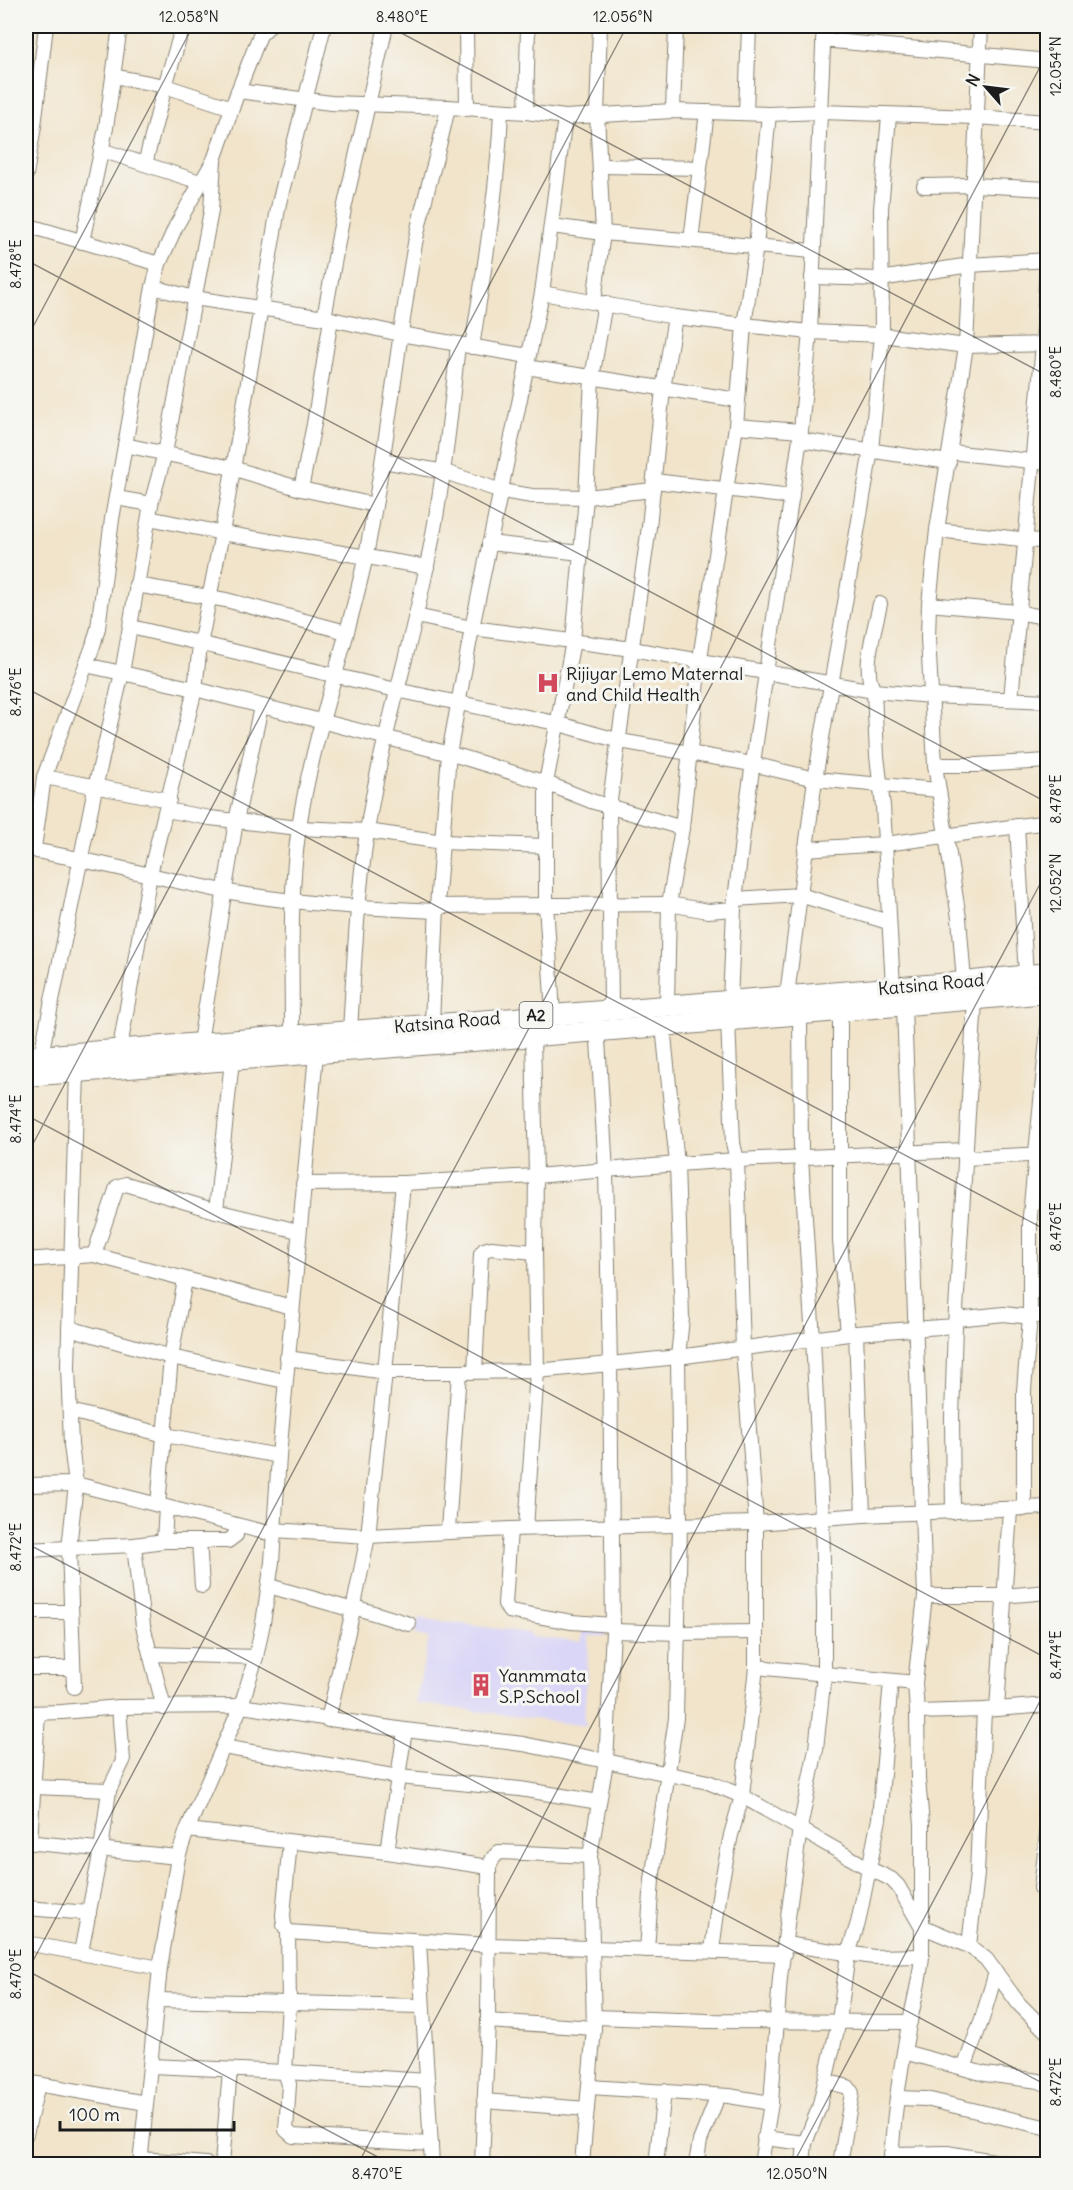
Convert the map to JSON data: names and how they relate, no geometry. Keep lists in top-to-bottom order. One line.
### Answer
{"streets":{"highway":["Katsina Road","A2"]},"places":{"hospital":["Rijiyar Lemo Maternal and Child Health"],"building":["Yanmmata S.P.School"]},"scale_bar":"100 m","north":"top left","coordinates":["12.058°N","8.480°E","12.056°N","12.054°N","8.478°E","8.476°E","12.052°N","8.474°E","8.472°E","8.470°E","12.050°N"]}
